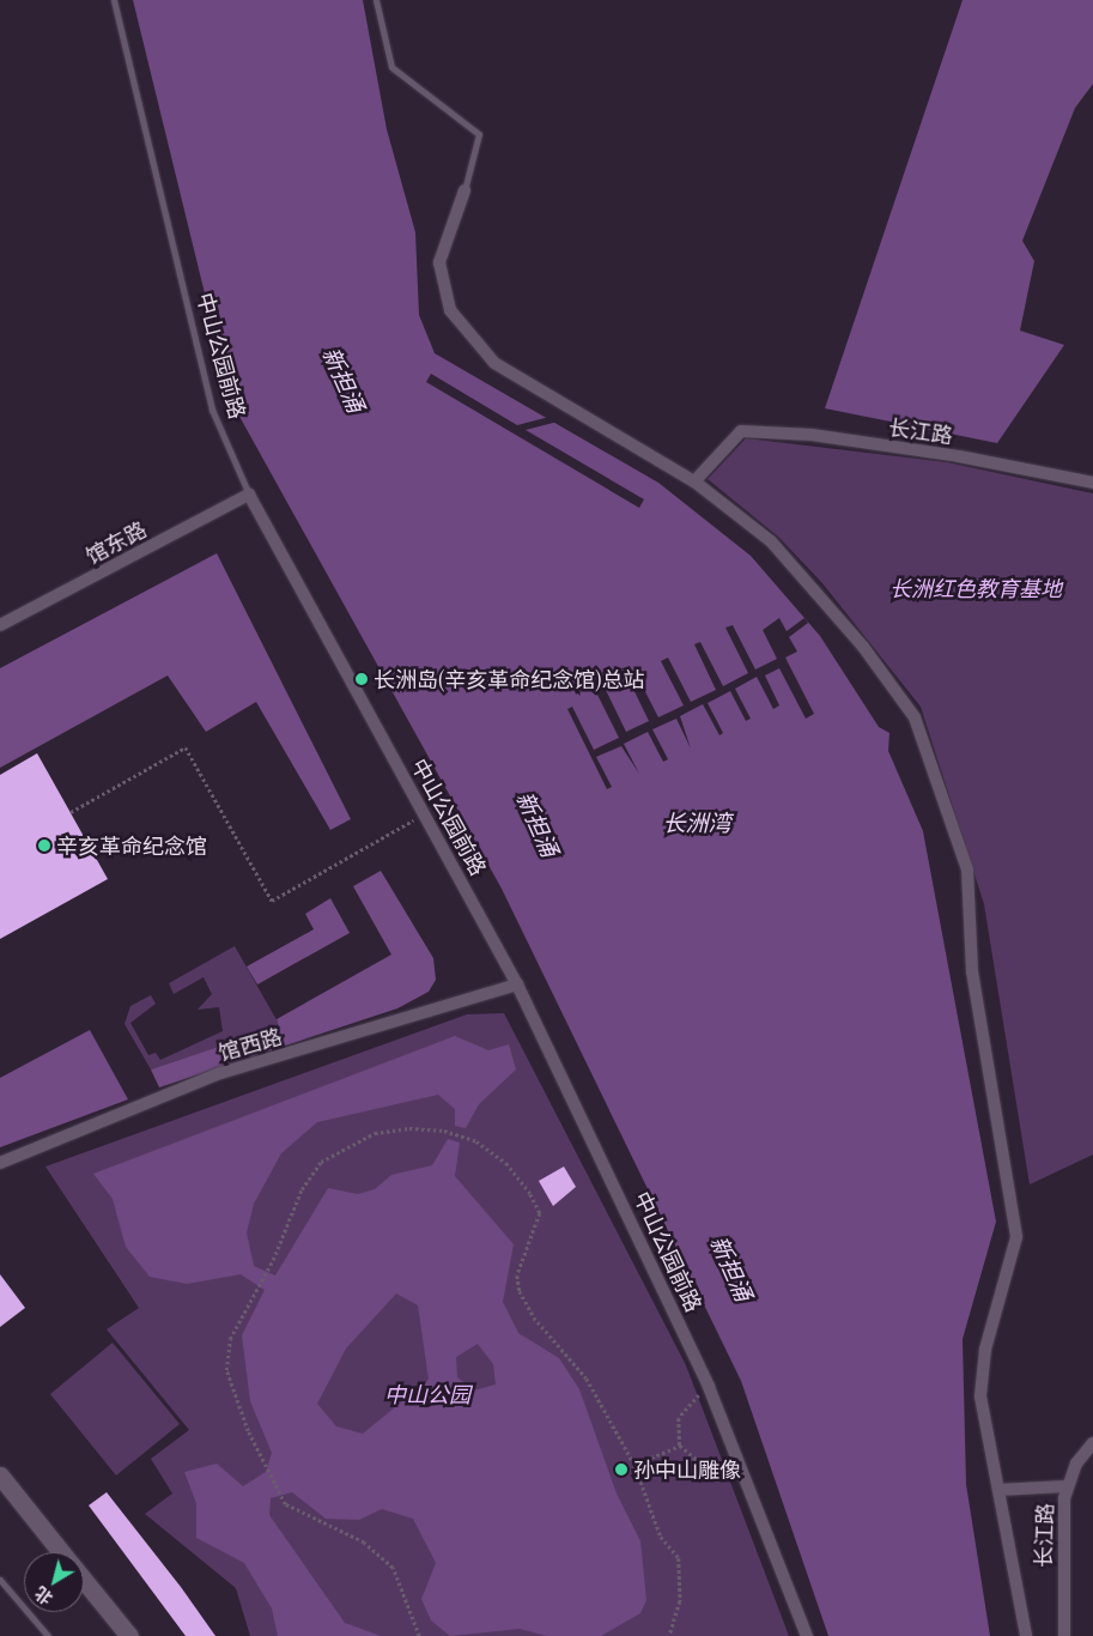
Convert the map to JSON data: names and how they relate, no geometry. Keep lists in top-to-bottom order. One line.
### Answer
{"streets":{"street":["中山公园前路","长江路","馆东路","馆西路"]},"crossings":[["中山公园前路","馆东路"],["中山公园前路","馆西路"]],"water":["新担涌","长洲湾"],"parks":["长洲红色教育基地","中山公园"],"places":["长洲岛(辛亥革命纪念馆)总站","辛亥革命纪念馆","孙中山雕像"],"north":"bottom left"}
